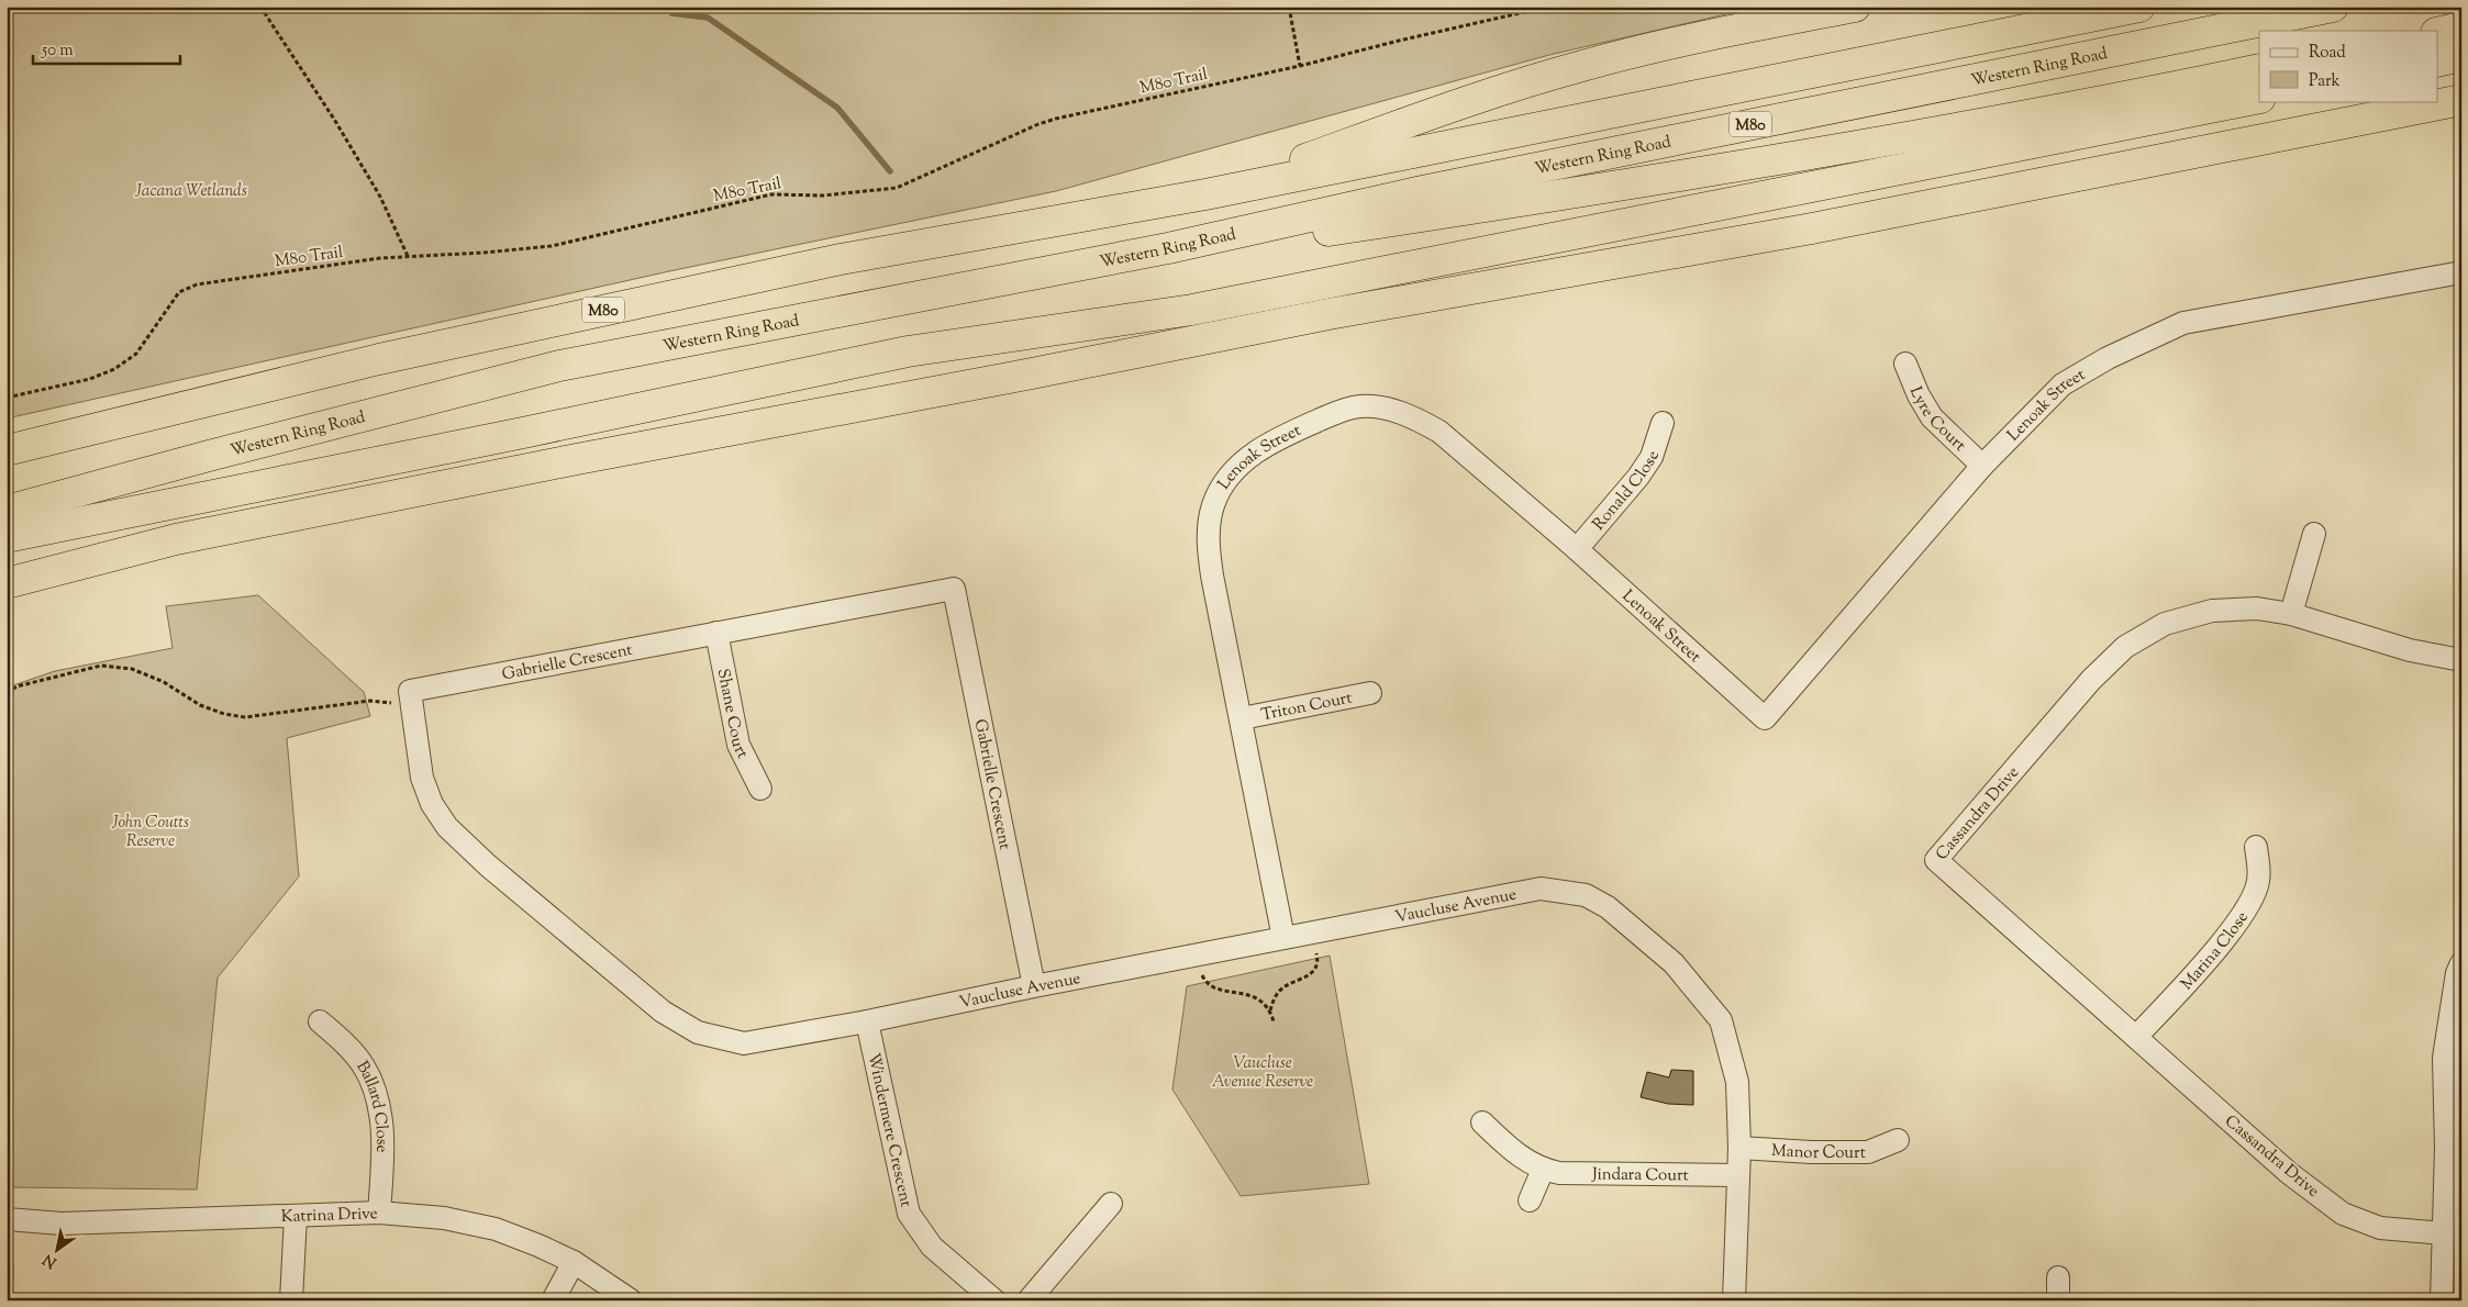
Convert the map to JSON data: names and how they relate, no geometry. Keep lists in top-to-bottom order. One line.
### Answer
{"streets":{"highway":["Western Ring Road","M80"],"street":["Lenoak Street","Lyre Court","Ronald Close","Gabrielle Crescent","Triton Court","Shane Court","Cassandra Drive","Vaucluse Avenue","Marina Close","Ballard Close","Windermere Crescent","Manor Court","Jindara Court","Katrina Drive"],"path":["M80 Trail"]},"crossings":[["Lenoak Street","Lyre Court"],["Lenoak Street","Ronald Close"],["Lenoak Street","Triton Court"],["Lenoak Street","Vaucluse Avenue"],["Gabrielle Crescent","Shane Court"],["Gabrielle Crescent","Vaucluse Avenue"],["Cassandra Drive","Marina Close"],["Vaucluse Avenue","Windermere Crescent"],["Vaucluse Avenue","Manor Court"],["Vaucluse Avenue","Jindara Court"],["Ballard Close","Katrina Drive"]],"parks":["Jacana Wetlands","John Coutts Reserve","Vaucluse Avenue Reserve"],"legend":["Road","Park"],"scale_bar":"50 m","north":"bottom left"}
